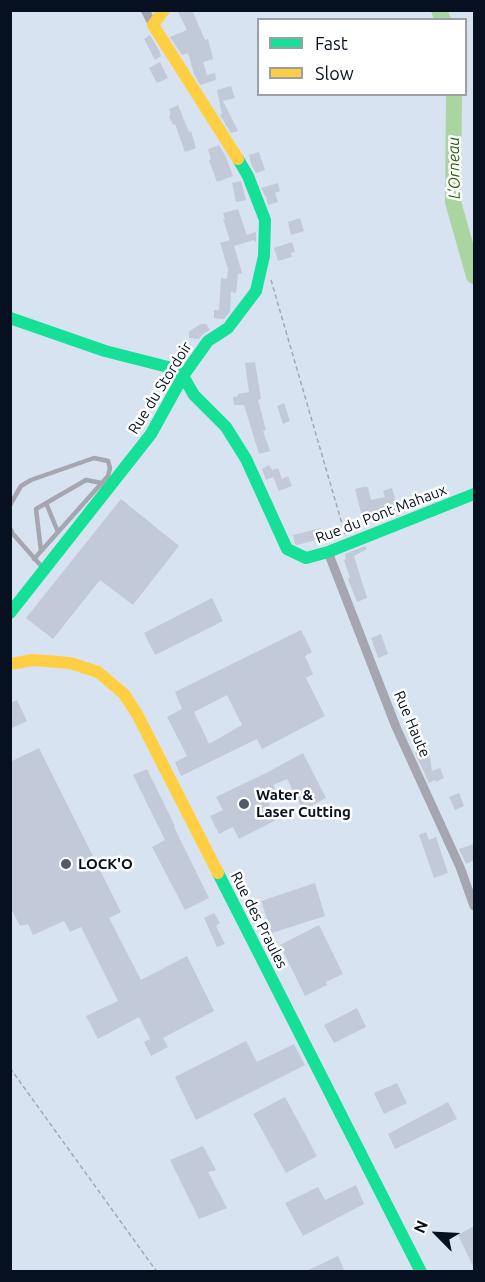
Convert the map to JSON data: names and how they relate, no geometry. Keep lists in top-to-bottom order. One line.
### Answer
{"streets":{"street":["Rue du Stordoir","Rue du Pont Mahaux","Rue Haute","Rue des Praules"]},"crossings":[["Rue du Stordoir","Rue du Pont Mahaux"],["Rue du Pont Mahaux","Rue Haute"]],"water":["L'Orneau"],"places":["Water & Laser Cutting","LOCK'O"],"legend":["Fast","Slow"],"north":"top left"}
